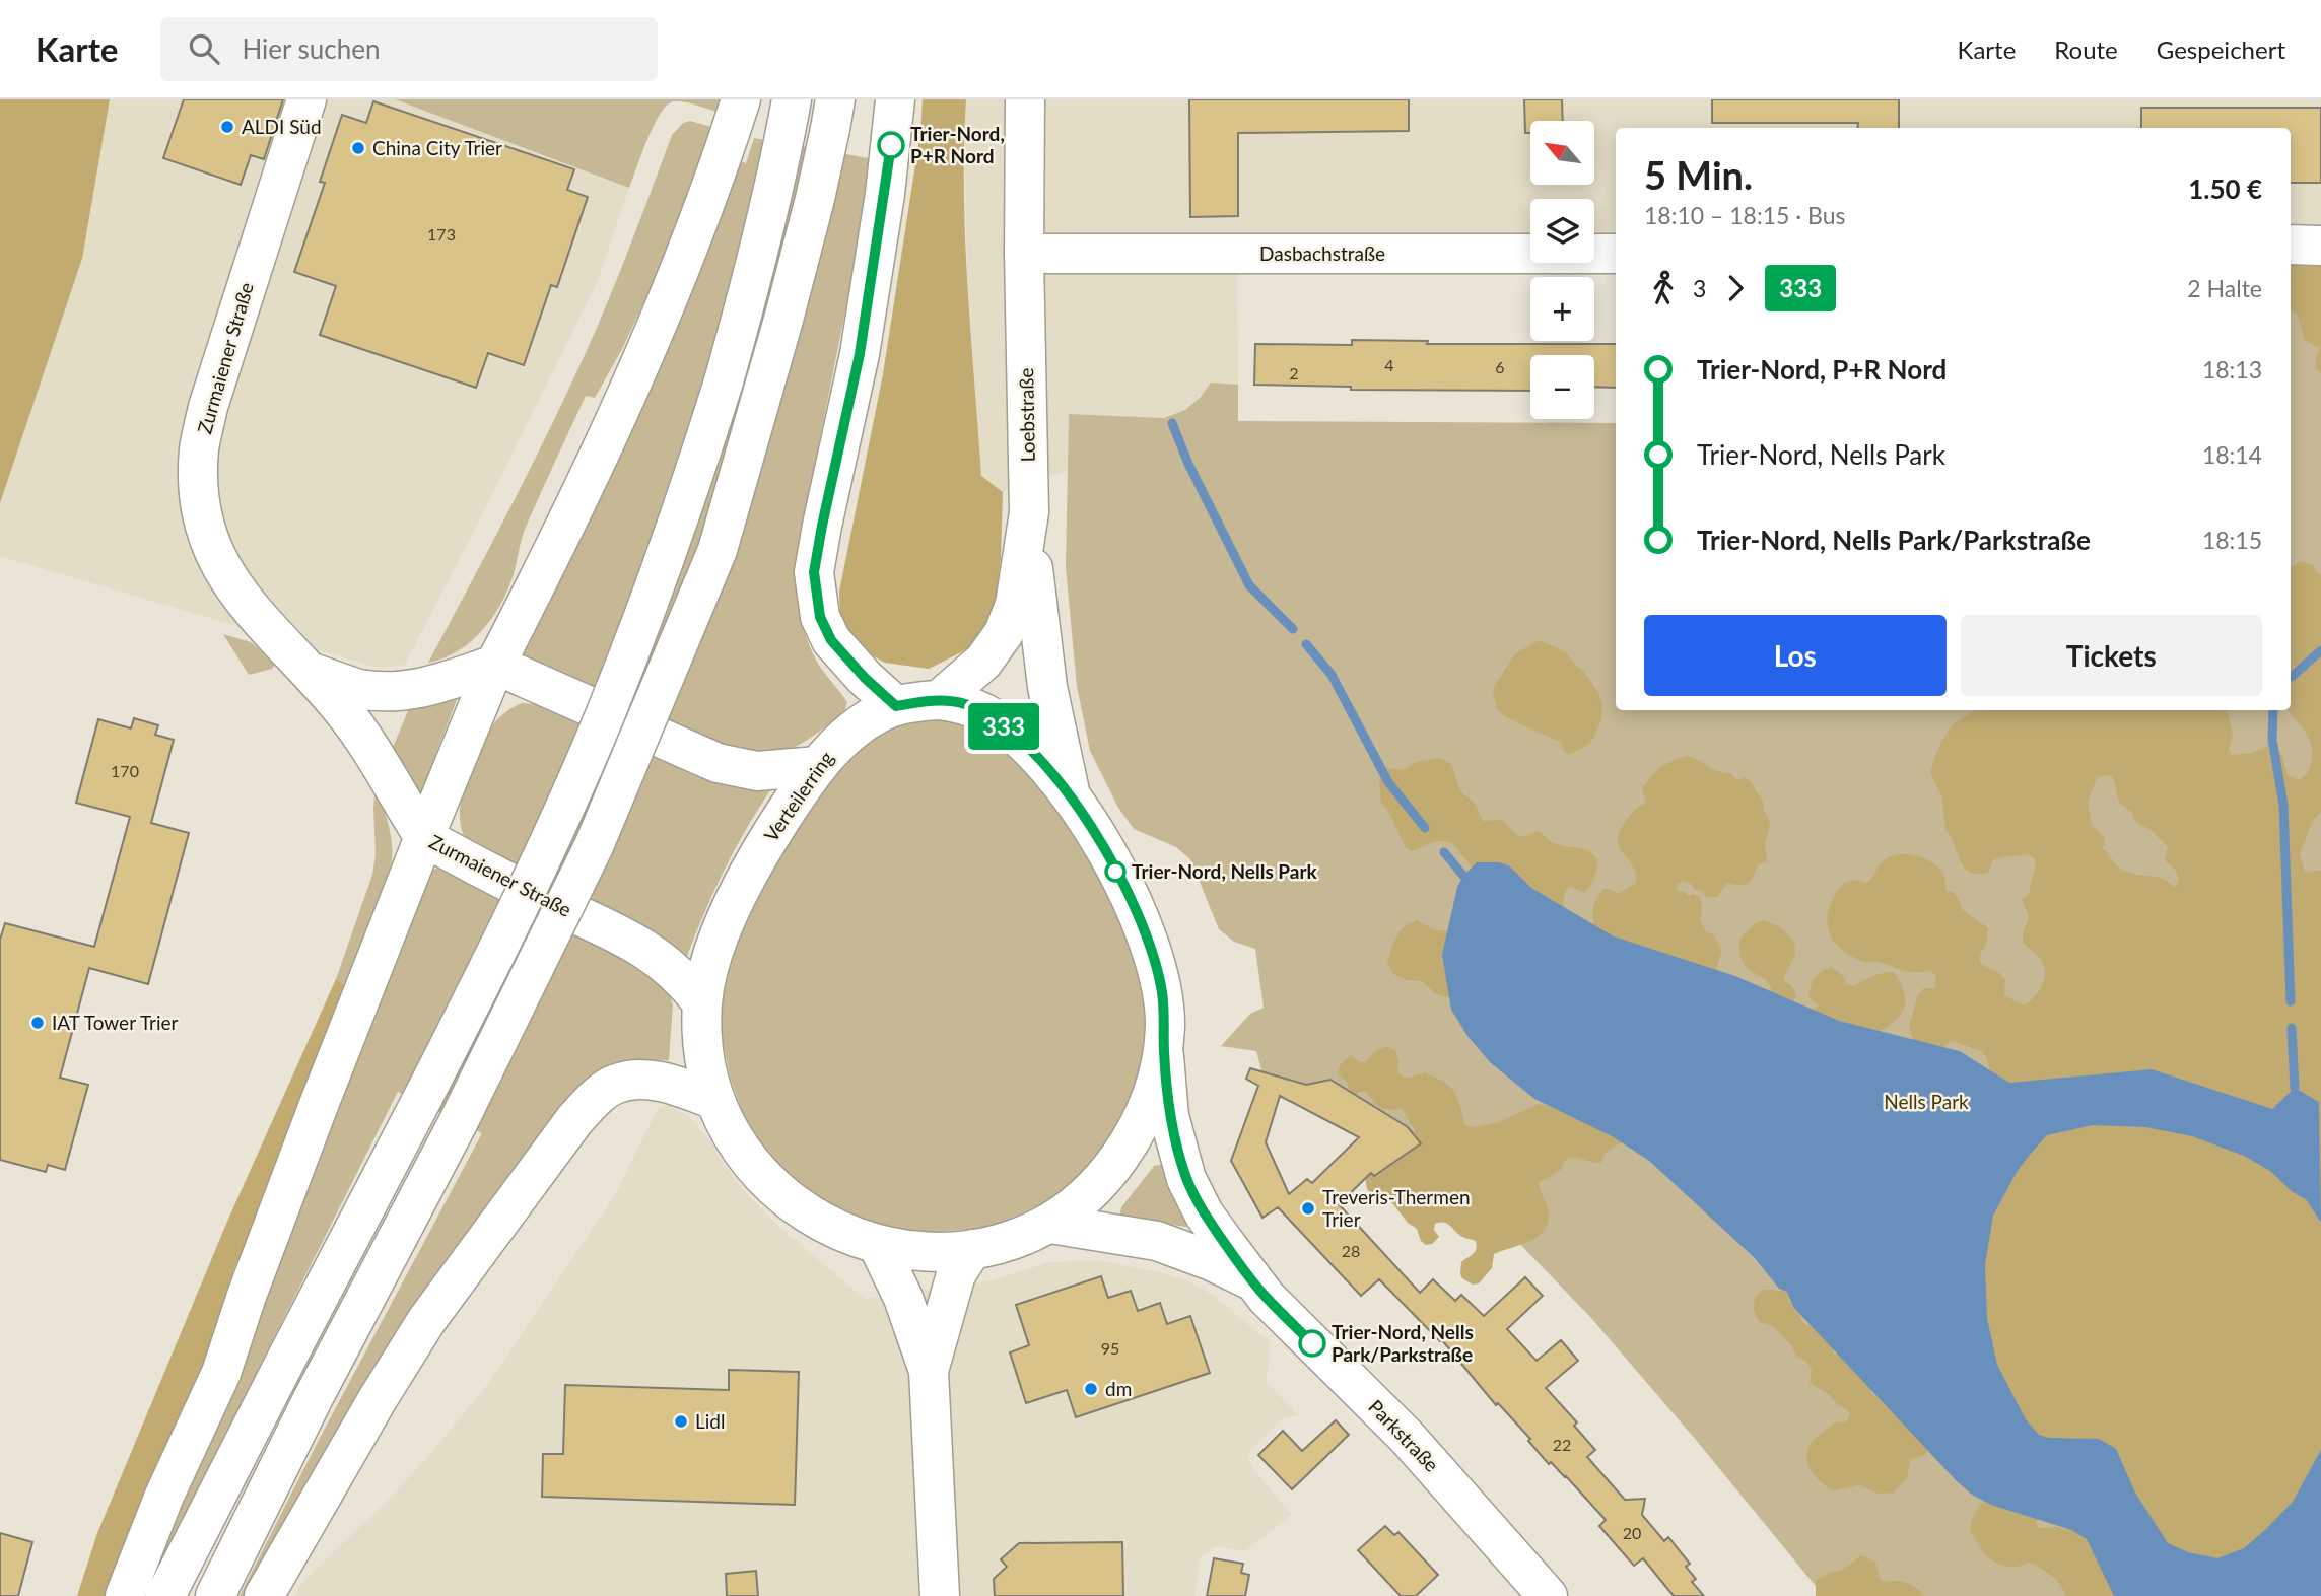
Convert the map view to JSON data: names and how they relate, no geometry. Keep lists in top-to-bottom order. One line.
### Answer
{"streets":{"main road":["Dasbachstraße","Zurmaiener Straße","Loebstraße","Verteilerring","Parkstraße"]},"crossings":[["Dasbachstraße","Loebstraße"],["Zurmaiener Straße","Verteilerring"],["Loebstraße","Verteilerring"],["Verteilerring","Parkstraße"]],"parks":["Nells Park"],"places":["ALDI Süd","Trier-Nord, P+R Nord","China City Trier","Trier-Nord, Nells Park","IAT Tower Trier","Treveris-Thermen Trier","Trier-Nord, Nells Park/Parkstraße","dm","Lidl"],"lines":["bus line 333"],"house_numbers":["173","4","6","2","170","28","95","22","20"],"north":"top left","page":{"header":"Karte","search":"Hier suchen","nav":["Karte","Route","Gespeichert"],"on_map":"333","map_buttons":["+","−"],"heading":["5 Min.","18:10 – 18:15 · Bus","1.50 €"],"legs":["3","333","2 Halte"],"list":[{"name":"Trier-Nord, P+R Nord","value":"18:13"},{"name":"Trier-Nord, Nells Park","value":"18:14"},{"name":"Trier-Nord, Nells Park/Parkstraße","value":"18:15"}],"buttons":["Los","Tickets"]}}
